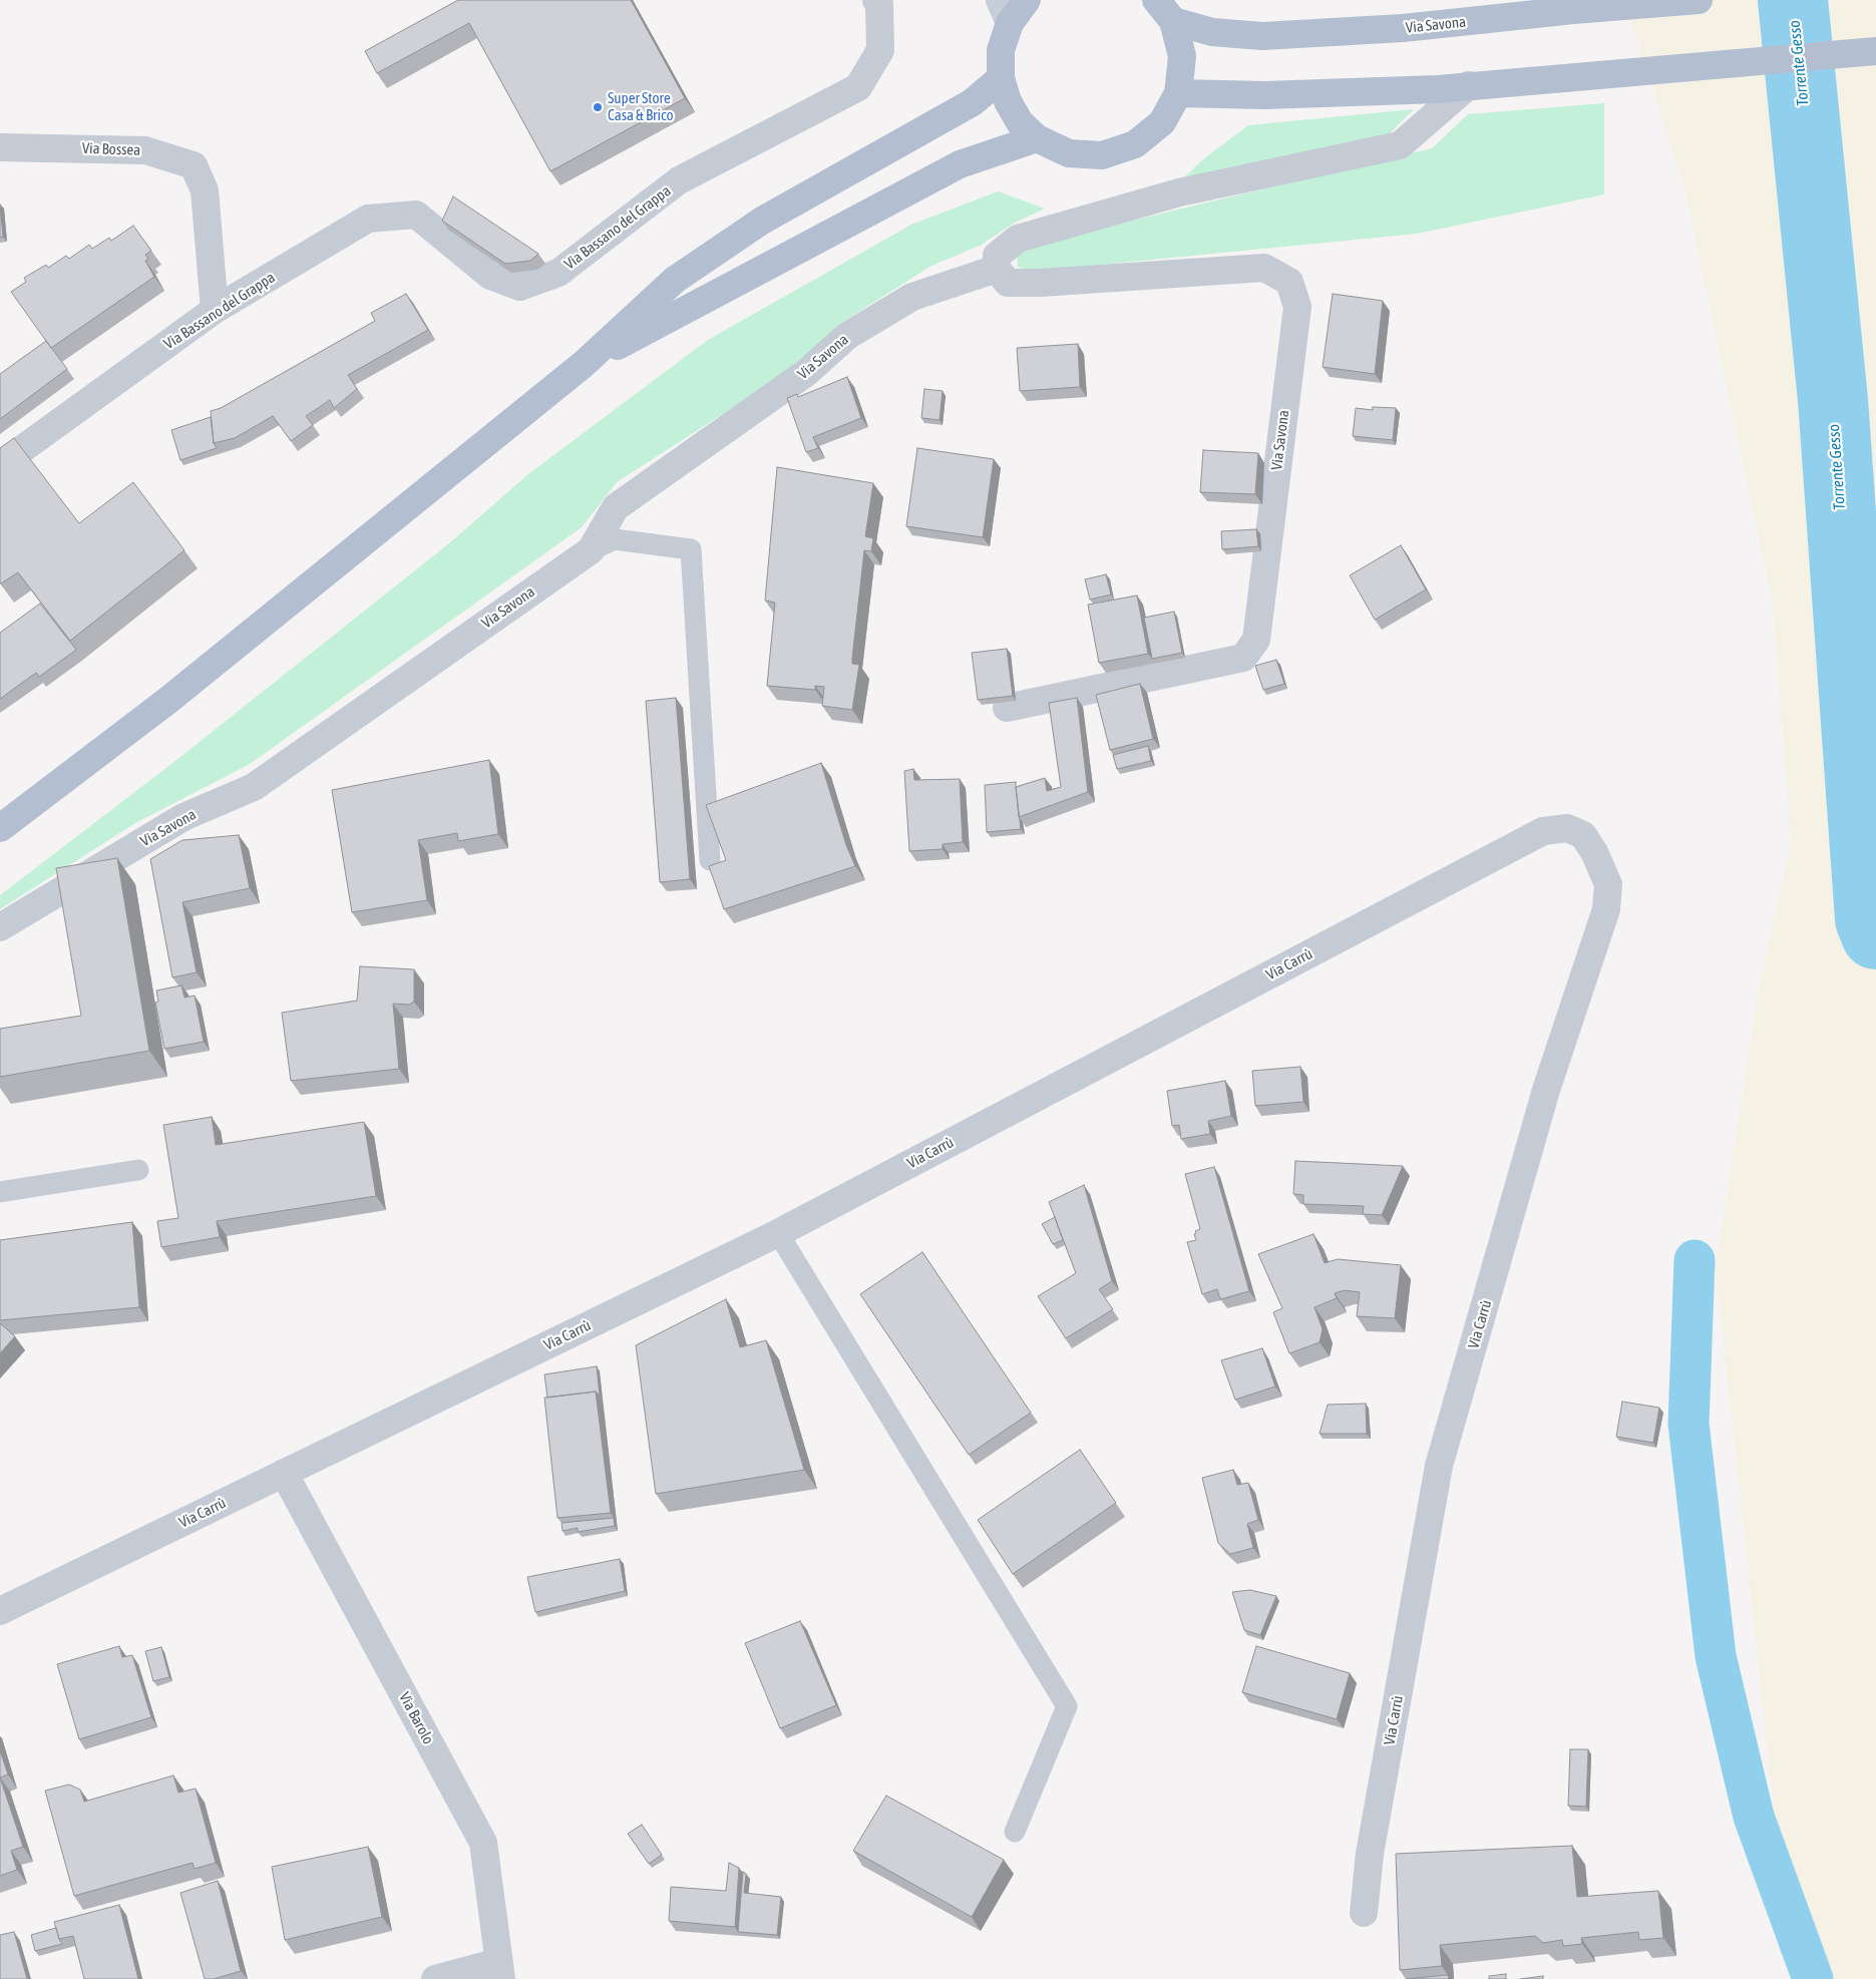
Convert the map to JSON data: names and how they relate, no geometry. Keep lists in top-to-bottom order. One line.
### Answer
{"streets":{"main road":["Via Savona"],"street":["Via Bossea","Via Bassano del Grappa","Via Carrù","Via Barolo"]},"crossings":[["Via Bossea","Via Bassano del Grappa"],["Via Carrù","Via Barolo"]],"water":["Torrente Gesso"],"places":["Super Store Casa & Brico"]}
